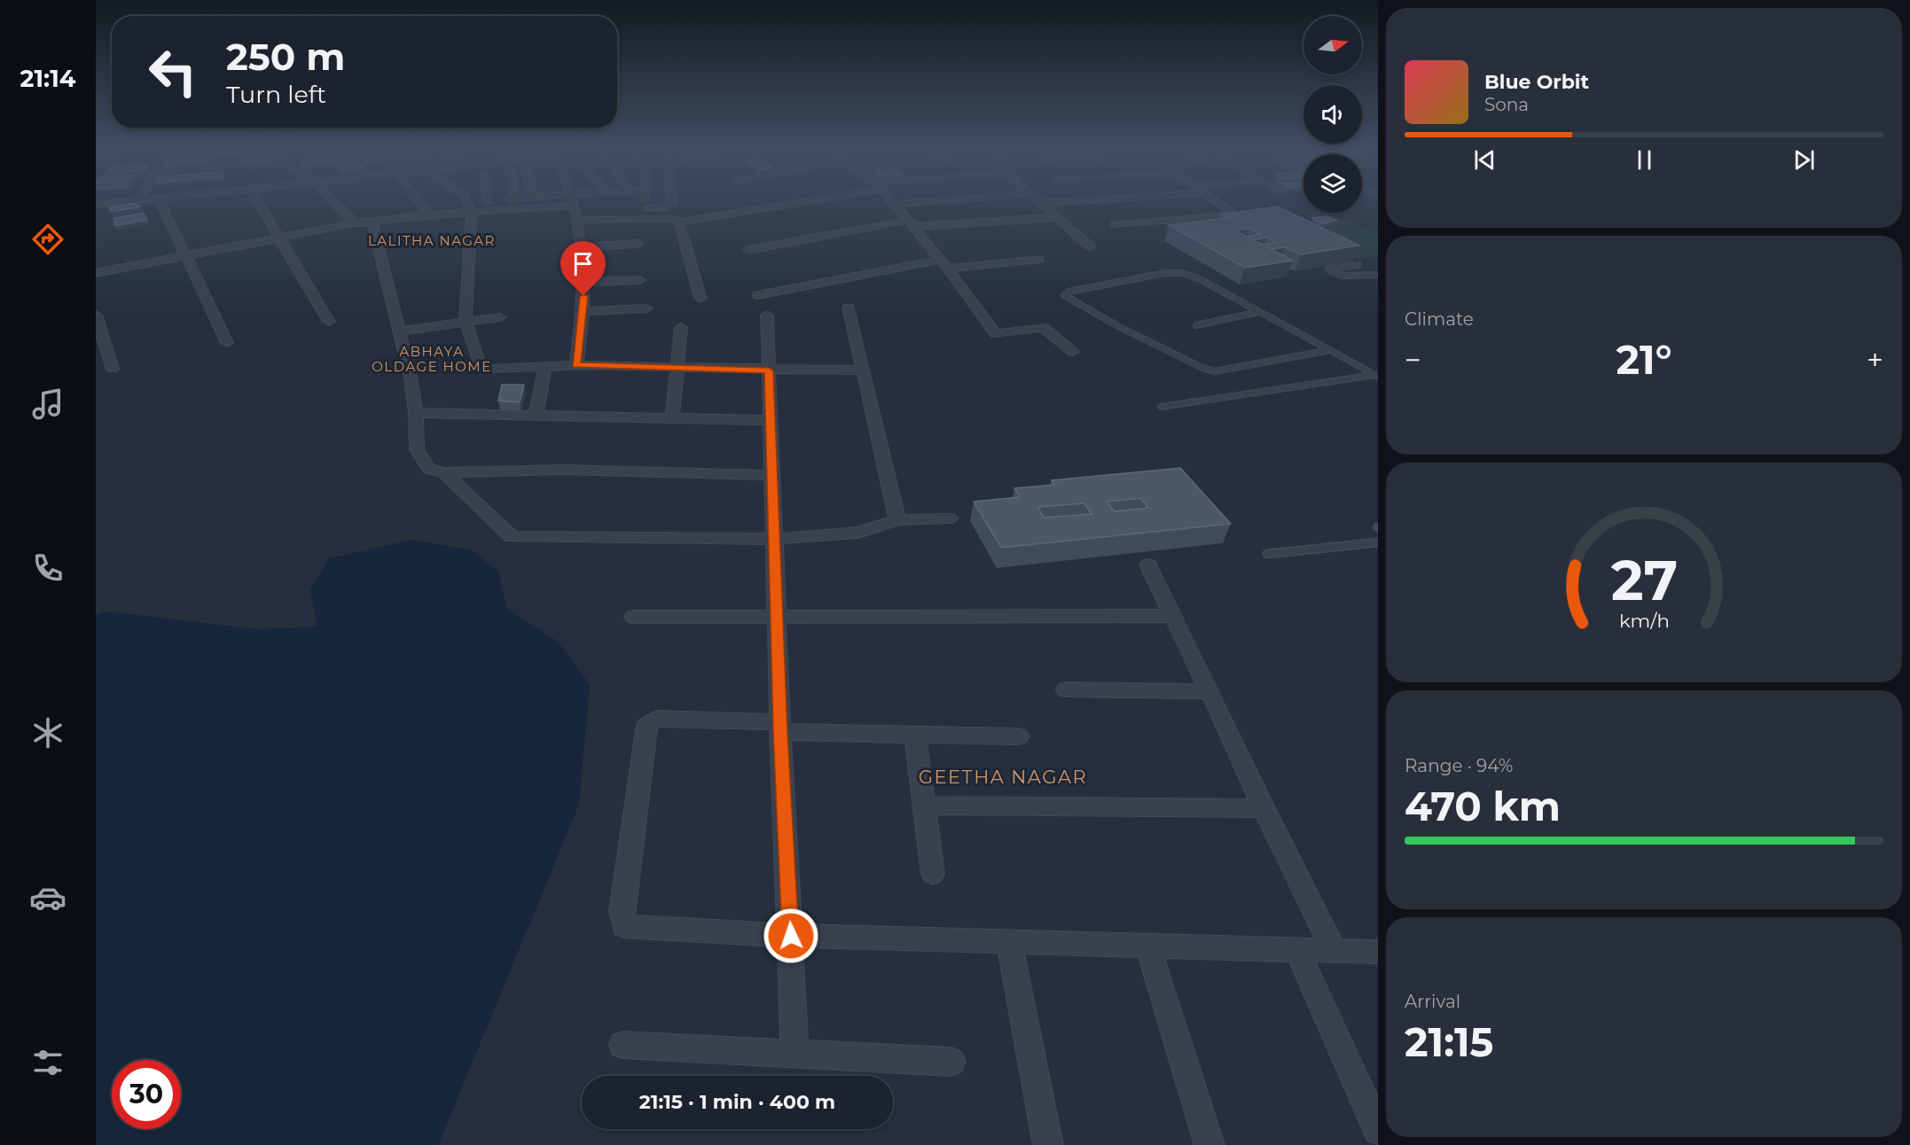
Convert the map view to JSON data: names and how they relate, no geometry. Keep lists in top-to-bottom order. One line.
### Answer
{"districts":["LALITHA NAGAR","ABHAYA OLDAGE HOME","GEETHA NAGAR"],"north":"right","page":{"tabs":"21:14","turn":["250 m","Turn left"],"song":["Blue Orbit","Sona"],"tile":["Climate",["Range · 94%","470 km"],["Arrival","21:15"]],"heat":["−","21°","+"],"limit":"30","trip":"21:15 · 1 min · 400 m","gauge":["27","km/h"]}}
